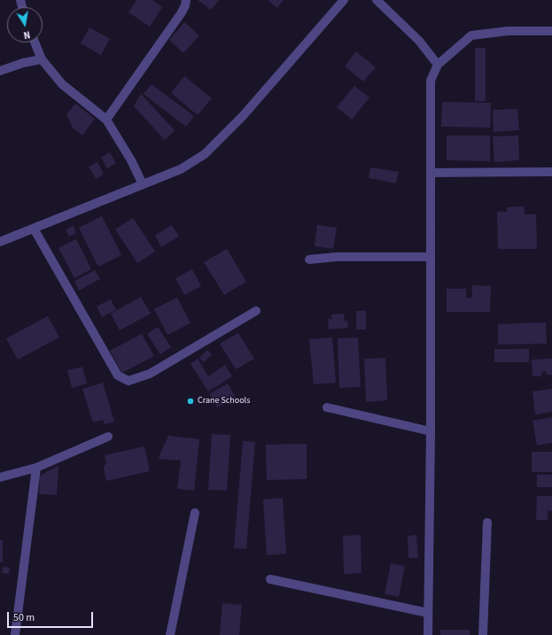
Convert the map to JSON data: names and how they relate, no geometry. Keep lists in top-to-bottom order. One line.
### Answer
{"places":["Crane Schools"],"scale_bar":"50 m","north":"bottom"}
